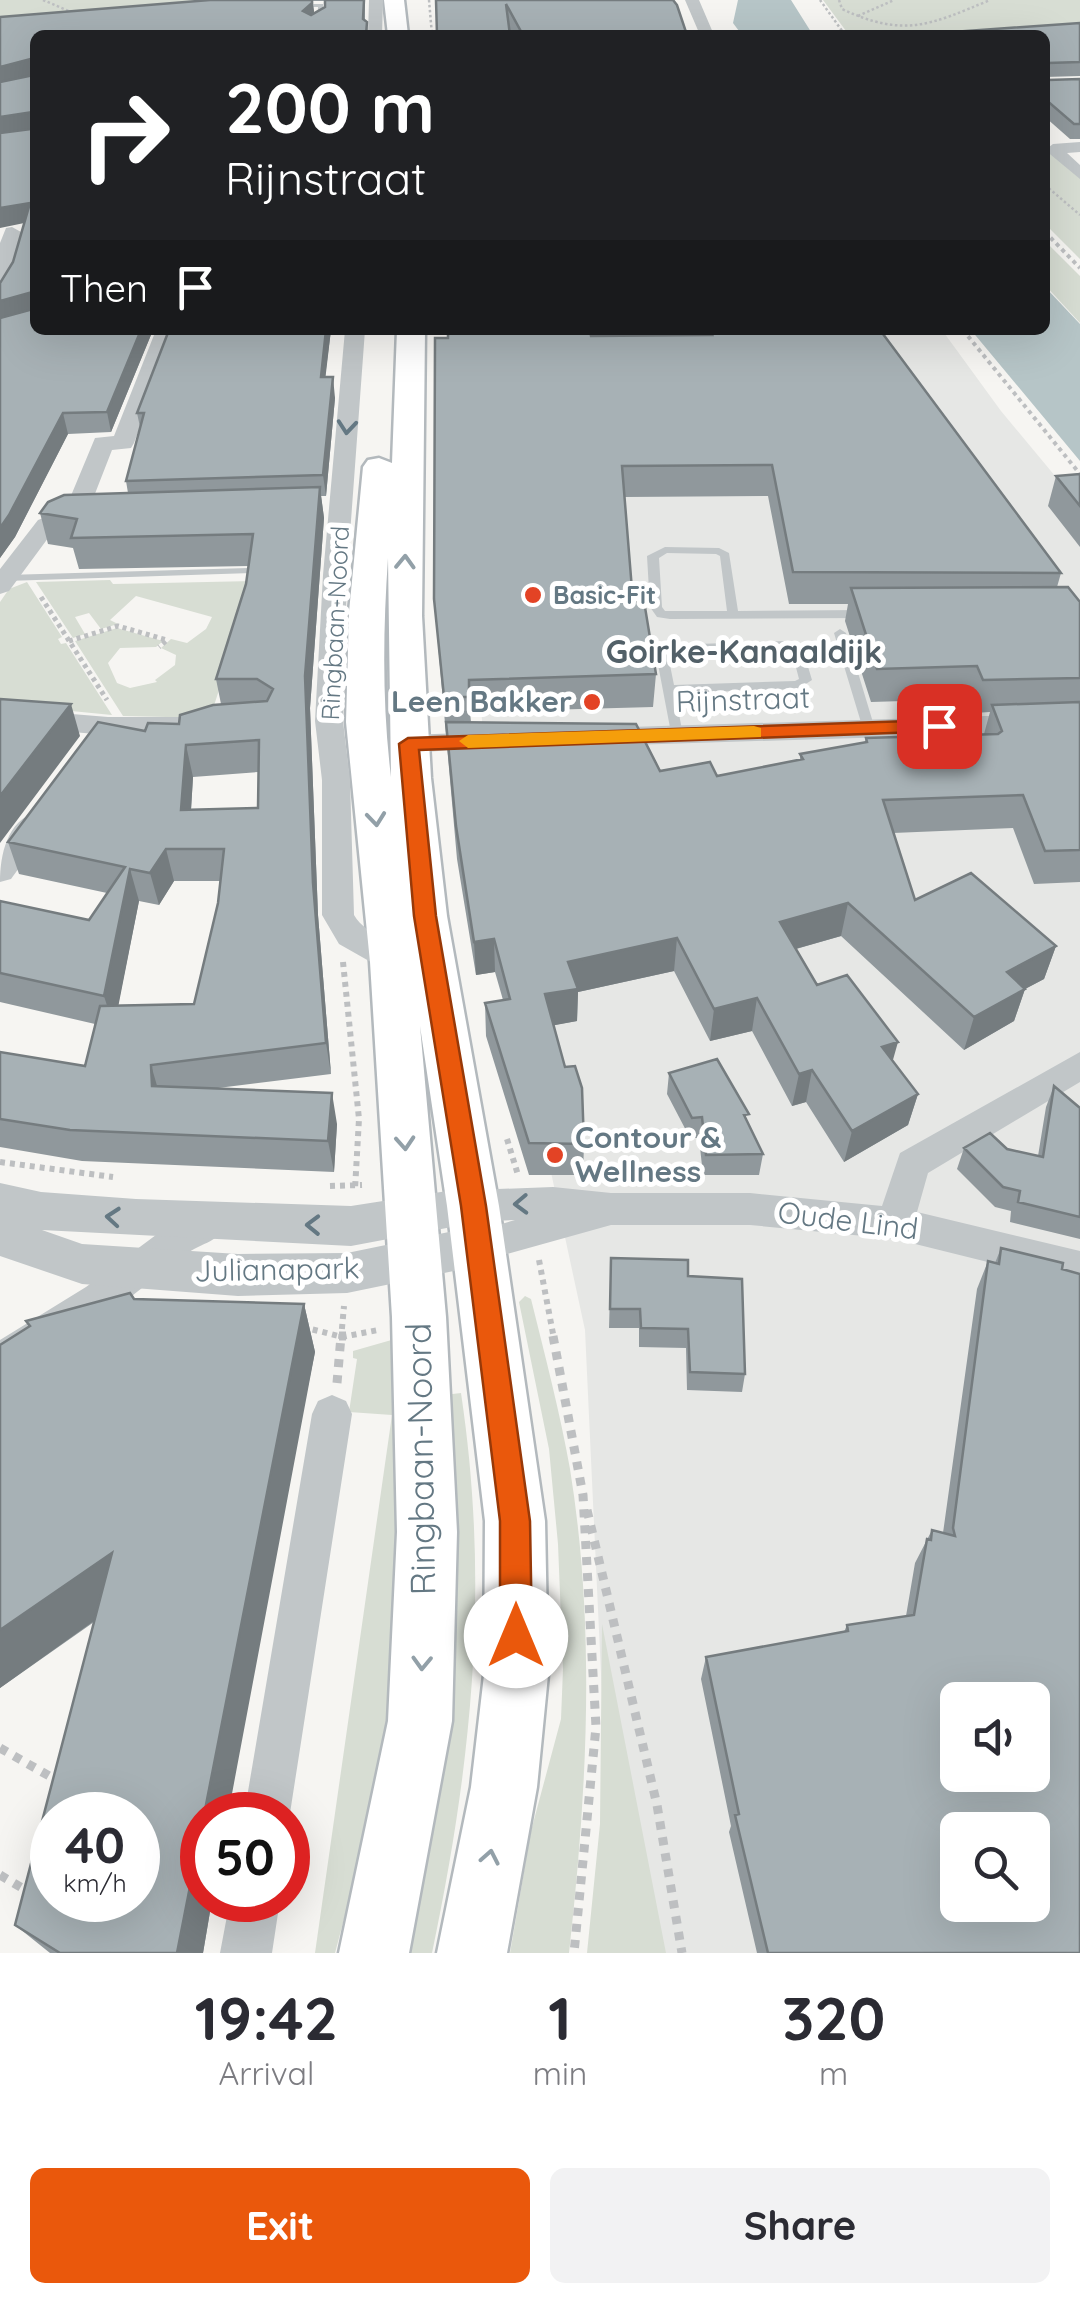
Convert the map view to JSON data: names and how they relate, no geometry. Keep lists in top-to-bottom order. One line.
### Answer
{"streets":{"main road":["Ringbaan-Noord"],"street":["Rijnstraat","Oude Lind","Julianapark"]},"crossings":[["Ringbaan-Noord","Oude Lind"],["Ringbaan-Noord","Julianapark"],["Oude Lind","Julianapark"]],"districts":["Goirke-Kanaaldijk"],"places":["Basic-Fit","Leen Bakker","Contour & Wellness"],"page":{"turn":["200 m","Rijnstraat"],"then":"Then","speed":"40 km/h","limit":"50","eta":["19:42","Arrival","1","min","320","m"],"buttons":["Exit","Share"]}}
